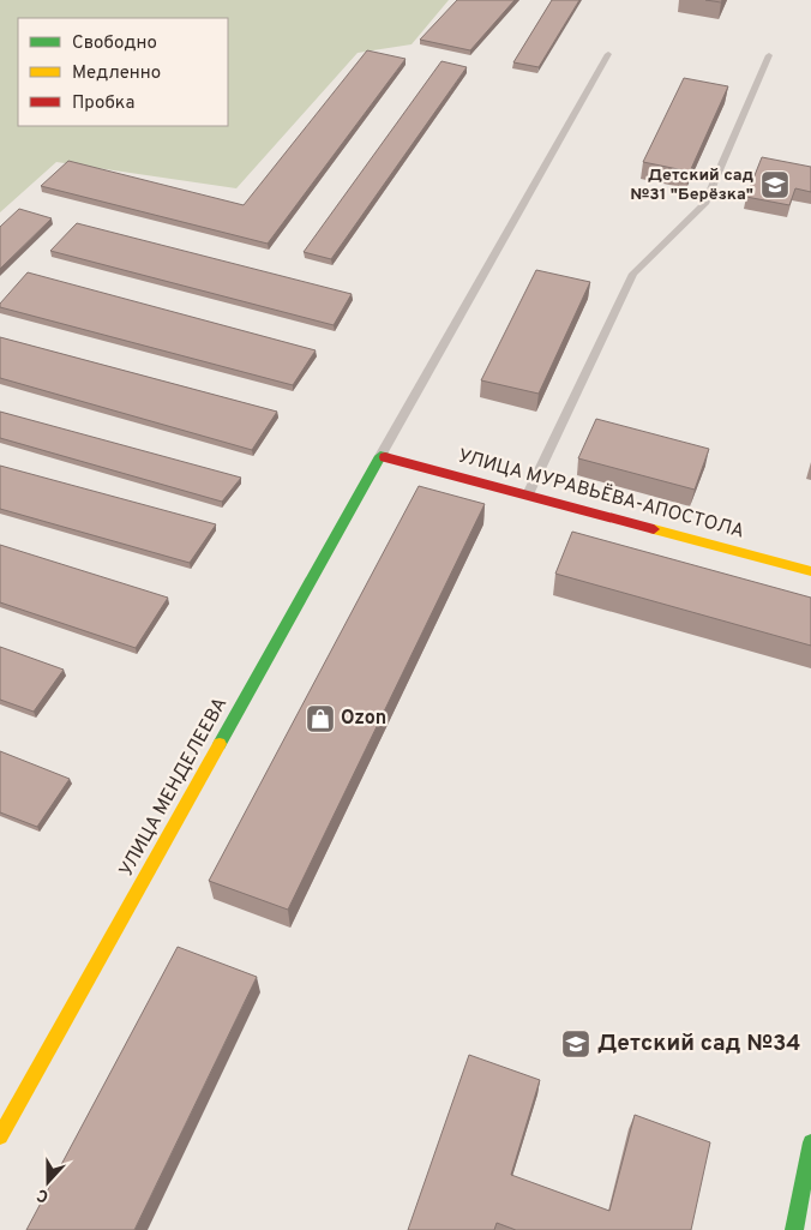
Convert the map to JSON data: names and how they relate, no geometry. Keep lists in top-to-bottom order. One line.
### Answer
{"streets":{"street":["УЛИЦА МУРАВЬЁВА-АПОСТОЛА","УЛИЦА МЕНДЕЛЕЕВА"]},"crossings":[["УЛИЦА МУРАВЬЁВА-АПОСТОЛА","УЛИЦА МЕНДЕЛЕЕВА"]],"places":{"school or university":["Детский сад №31 \"Берёзка\"","Детский сад №34"],"shop":["Ozon"]},"legend":["Свободно","Медленно","Пробка"],"north":"bottom"}
